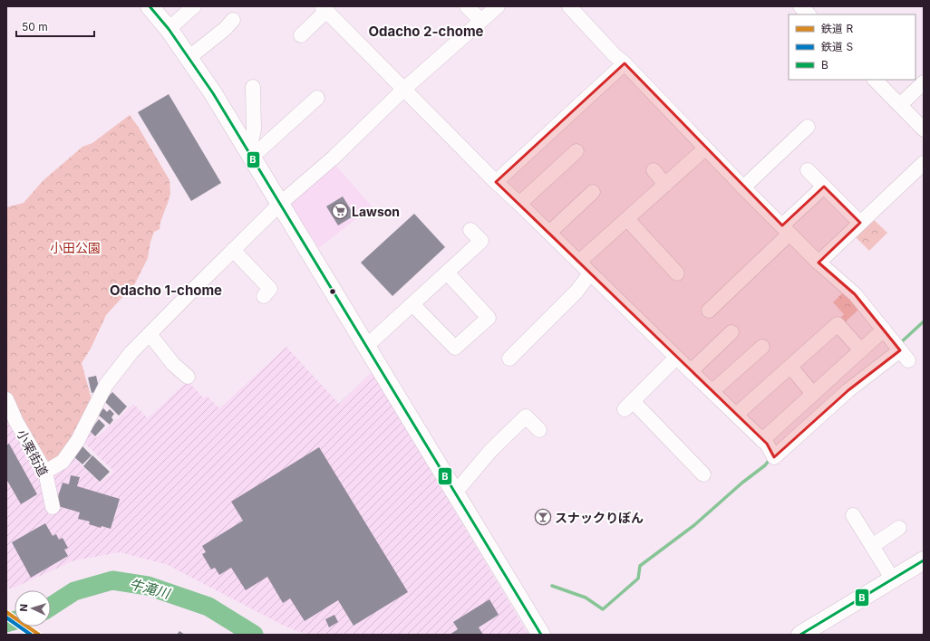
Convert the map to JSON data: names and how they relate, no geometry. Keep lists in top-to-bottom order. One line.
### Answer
{"streets":{"street":["小栗街道"]},"districts":["Odacho 2-chome","Odacho 1-chome"],"water":["牛滝川"],"parks":["小田公園"],"places":{"supermarket":["Lawson"],"bar":["スナックりぼん"]},"lines":["transit line B","rail line R","rail line S"],"legend":["鉄道 R","鉄道 S","B"],"scale_bar":"50 m","north":"left"}
